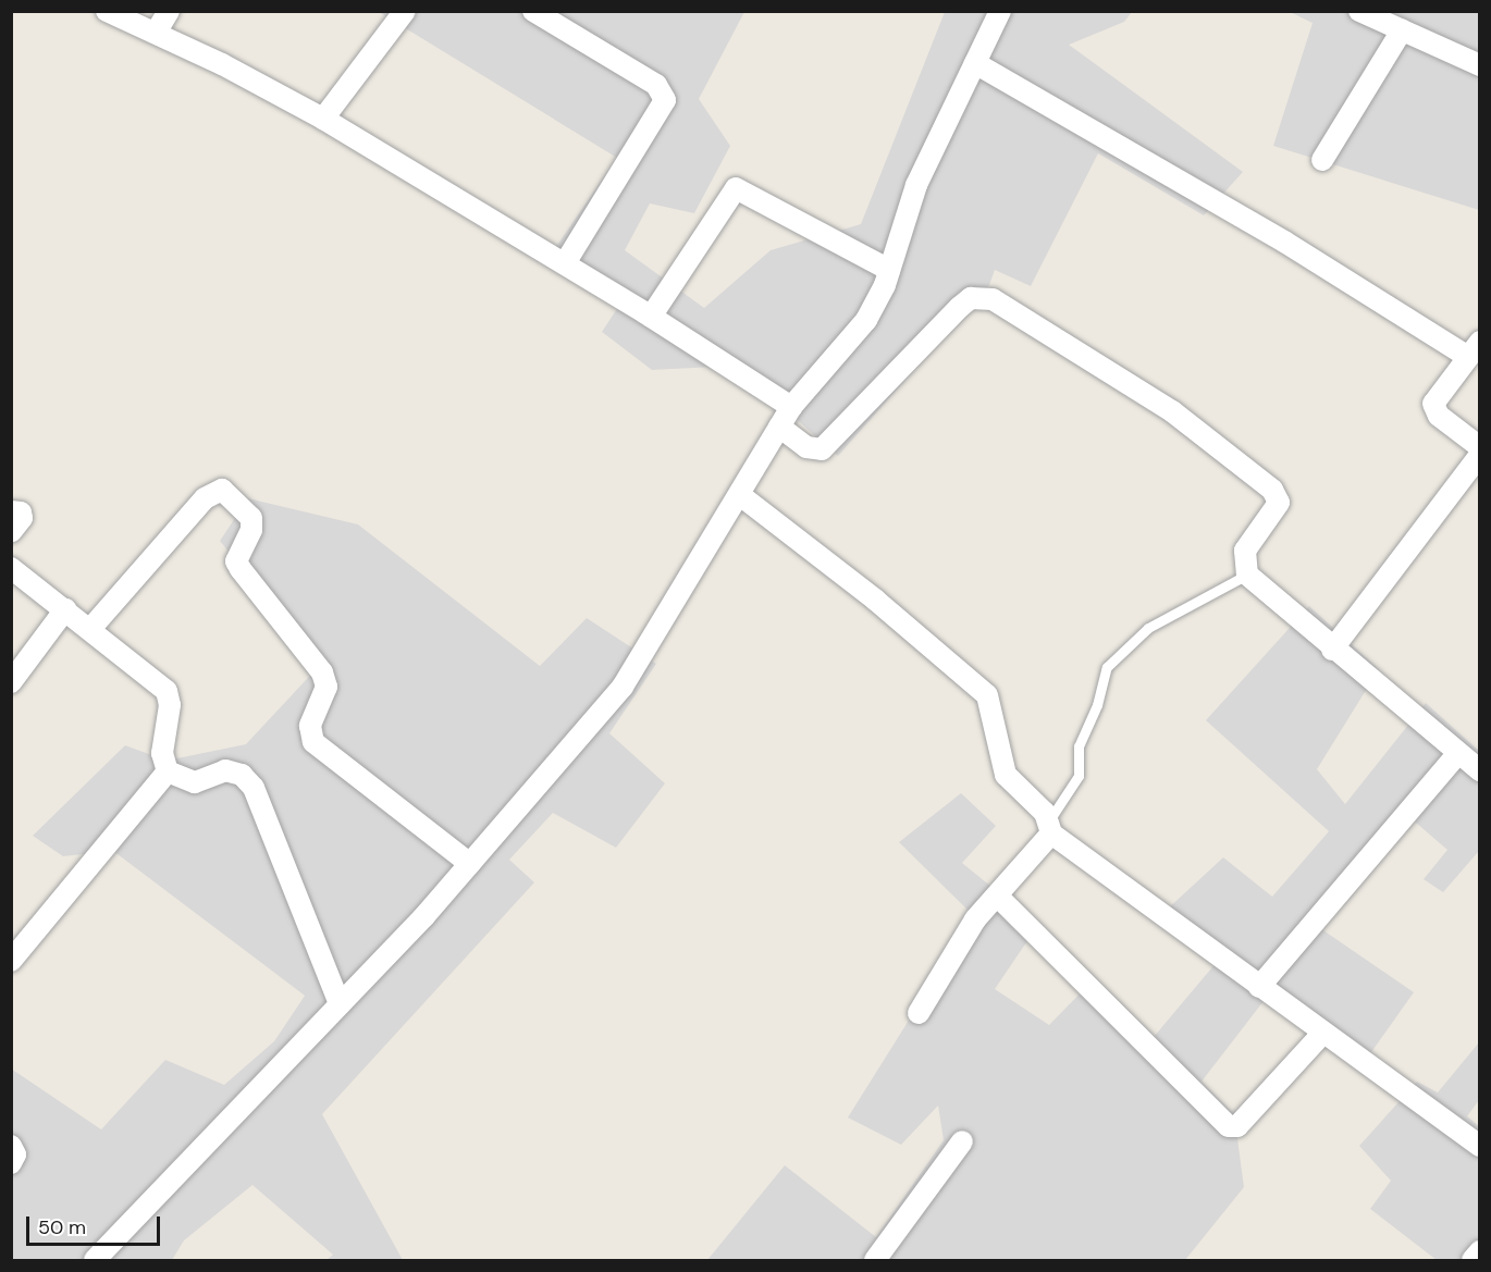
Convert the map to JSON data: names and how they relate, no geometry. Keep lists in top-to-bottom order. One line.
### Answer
{"scale_bar":"50 m"}
